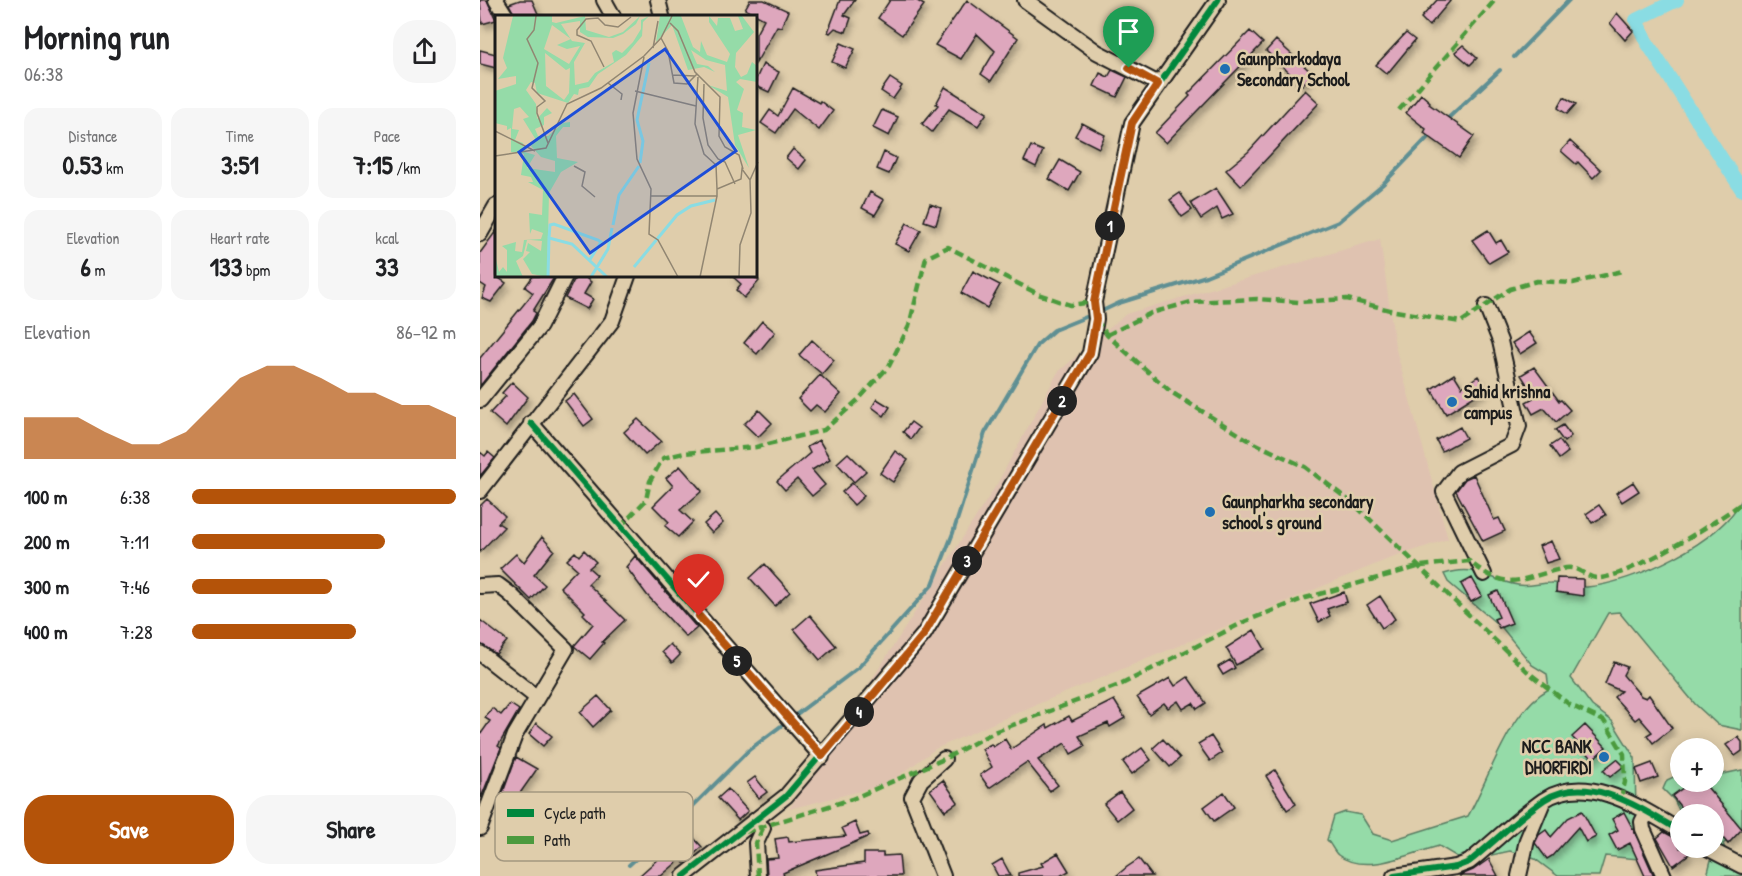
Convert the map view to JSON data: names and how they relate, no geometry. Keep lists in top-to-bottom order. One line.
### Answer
{"places":["Gaunpharkodaya Secondary School","Sahid krishna campus","Gaunpharkha secondary school's ground","NCC BANK DHORFIRDI"],"legend":["Cycle path","Path"],"page":{"heading":["Morning run","06:38"],"stats":[["Distance","0.53 km"],["Time","3:51"],["Pace","7:15 /km"],["Elevation","6 m"],["Heart rate","133 bpm"],["kcal","33"]],"pins":["1","2","3","5","4"],"chart":["Elevation","86–92 m"],"list":[{"name":"100 m","note":"6:38"},{"name":"200 m","note":"7:11"},{"name":"300 m","note":"7:46"},{"name":"400 m","note":"7:28"}],"map_buttons":["+","−"],"buttons":["Save","Share"]}}
